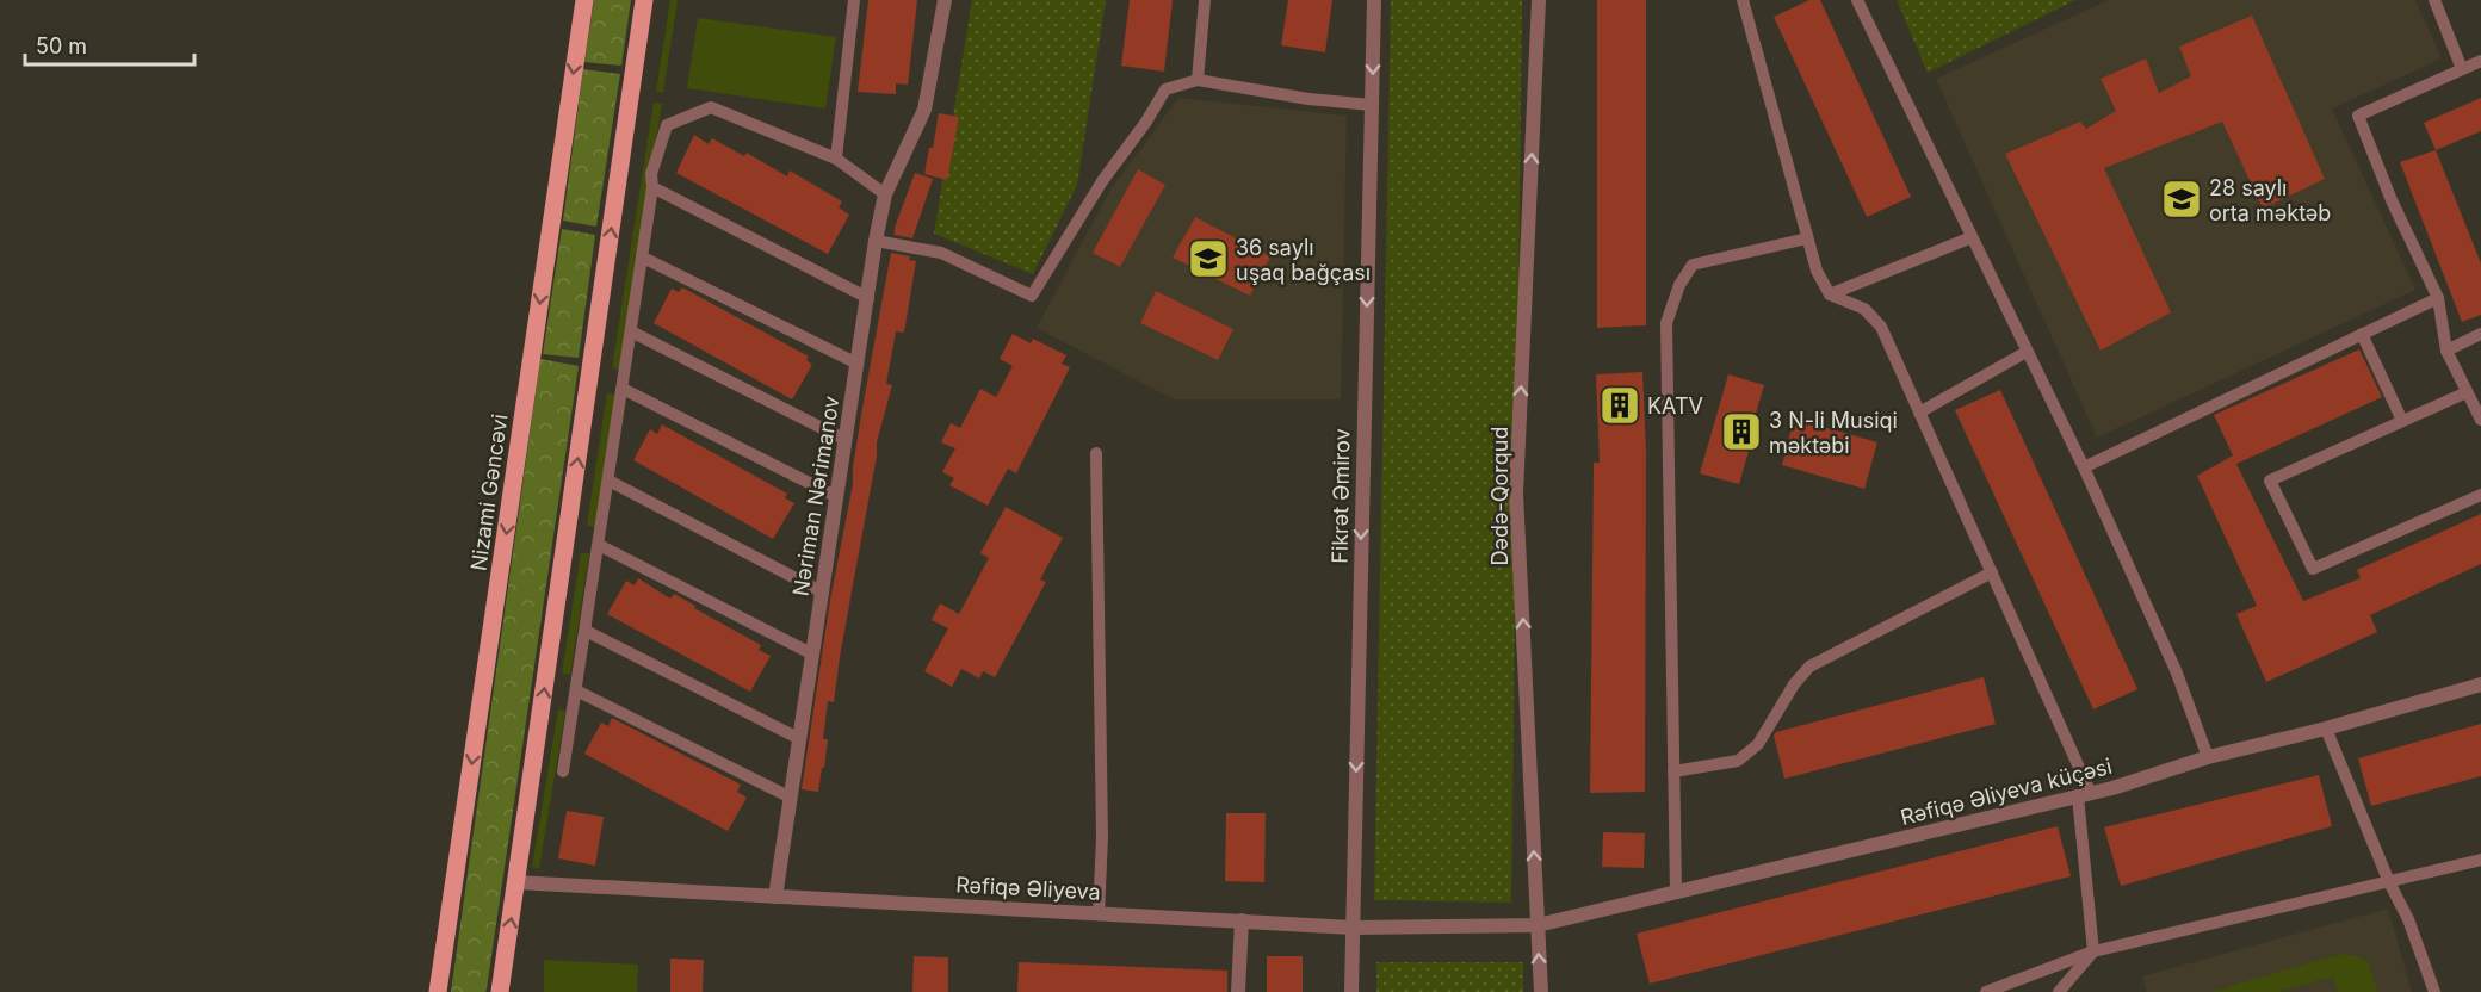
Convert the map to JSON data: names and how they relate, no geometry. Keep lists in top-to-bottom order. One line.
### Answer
{"streets":{"main road":["Nizami Gəncəvi"],"street":["Nəriman Nərimanov","Fikrət Əmirov","Dədə-Qorqud","Rəfiqə Əliyeva küçəsi","Rəfiqə Əliyeva"]},"crossings":[["Nəriman Nərimanov","Rəfiqə Əliyeva"],["Fikrət Əmirov","Rəfiqə Əliyeva"],["Dədə-Qorqud","Rəfiqə Əliyeva küçəsi"],["Dədə-Qorqud","Rəfiqə Əliyeva"],["Rəfiqə Əliyeva küçəsi","Rəfiqə Əliyeva"]],"one_way":["Fikrət Əmirov","Dədə-Qorqud"],"places":{"school or university":["28 saylı orta məktəb","36 saylı uşaq bağçası"],"building":["KATV","3 N-li Musiqi məktəbi"]},"scale_bar":"50 m"}
